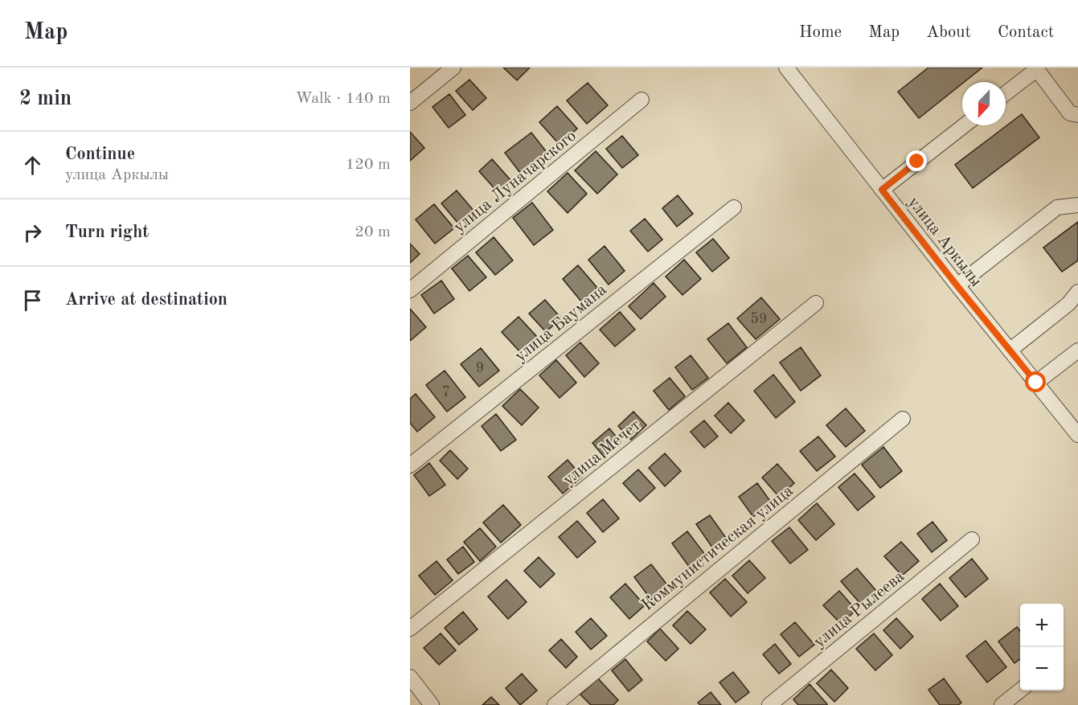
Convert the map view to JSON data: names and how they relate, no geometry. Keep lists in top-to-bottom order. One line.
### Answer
{"streets":{"street":["улица Луначарского","улица Аркылы","улица Баумана","улица Мечет","Коммунистическая улица","улица Рылеева"]},"house_numbers":["59","9","7"],"north":"bottom","page":{"header":"Map","nav":["Home","Map","About","Contact"],"heading":["2 min","Walk · 140 m"],"list":[["Continue","улица Аркылы","120 m"],["Turn right","20 m"],"Arrive at destination"],"map_buttons":["+","−"]}}
